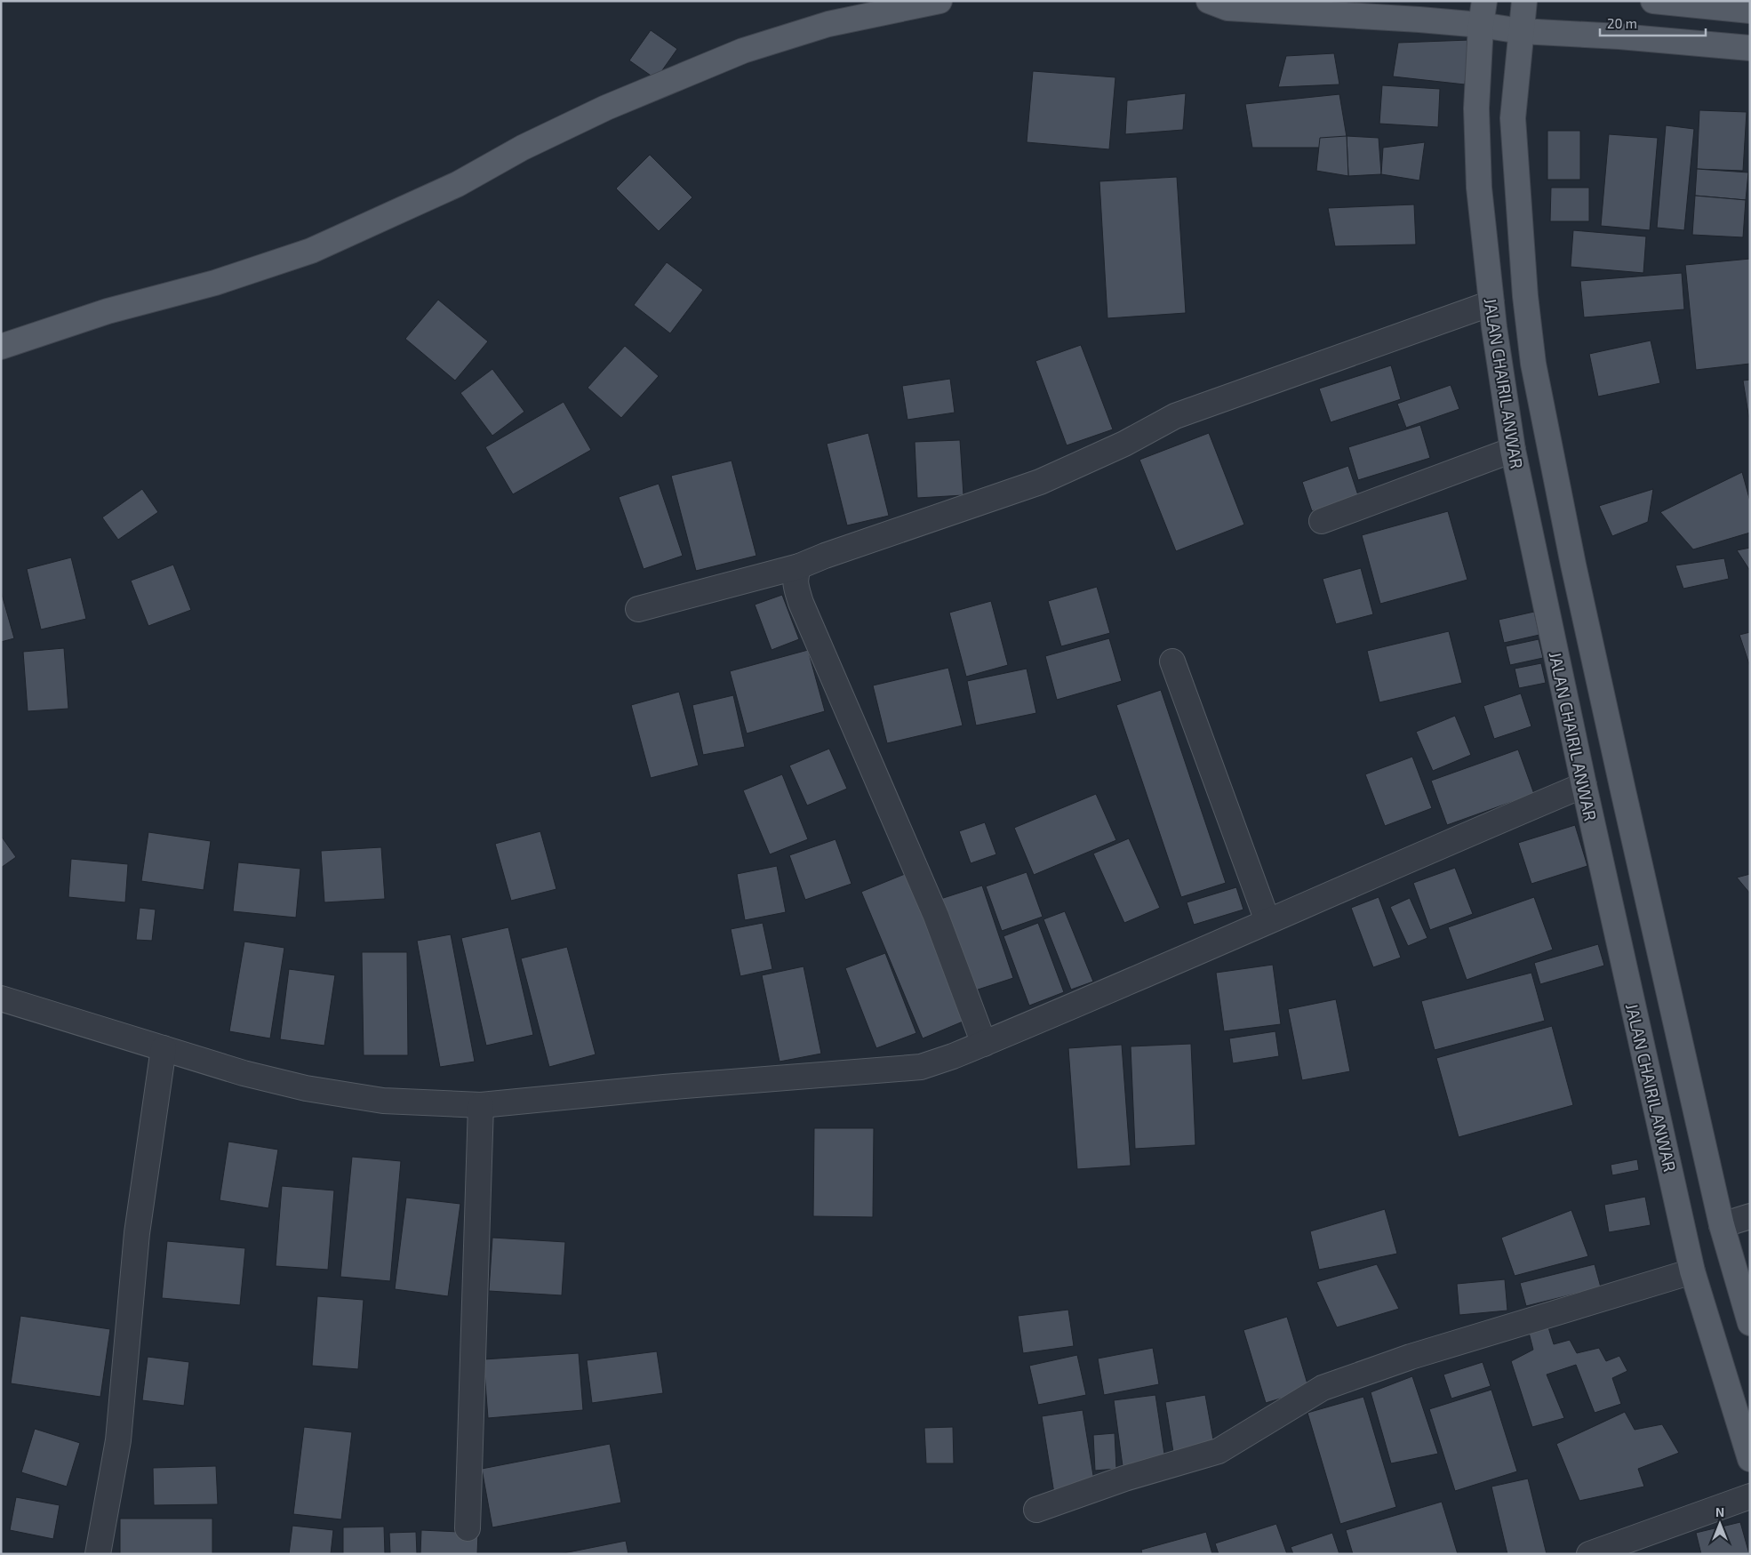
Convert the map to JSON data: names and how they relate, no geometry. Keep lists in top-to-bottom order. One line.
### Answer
{"streets":{"main road":["JALAN CHAIRIL ANWAR"]},"scale_bar":"20 m","north":"top"}
